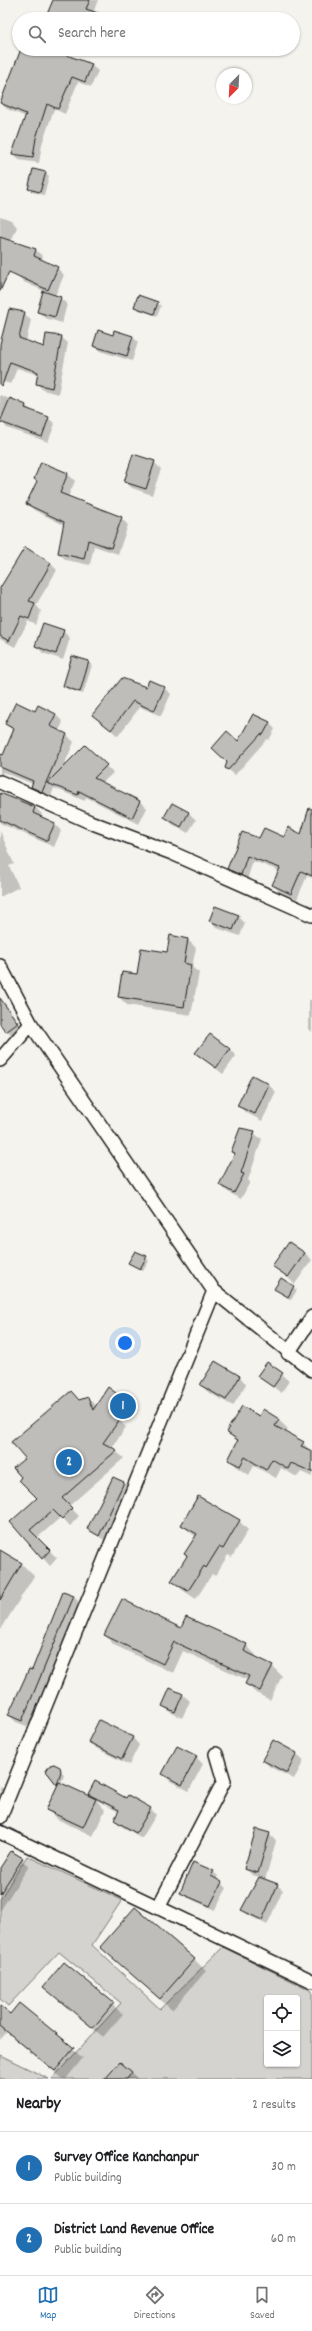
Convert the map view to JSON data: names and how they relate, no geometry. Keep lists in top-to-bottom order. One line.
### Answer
{"north":"bottom left","page":{"search":"Search here","pins":["1","2"],"heading":["Nearby","2 results"],"list":[{"mark":"1","name":"Survey Office Kanchanpur","note":"Public building","value":"30 m"},{"mark":"2","name":"District Land Revenue Office","note":"Public building","value":"60 m"}],"nav":["Map","Directions","Saved"]}}
